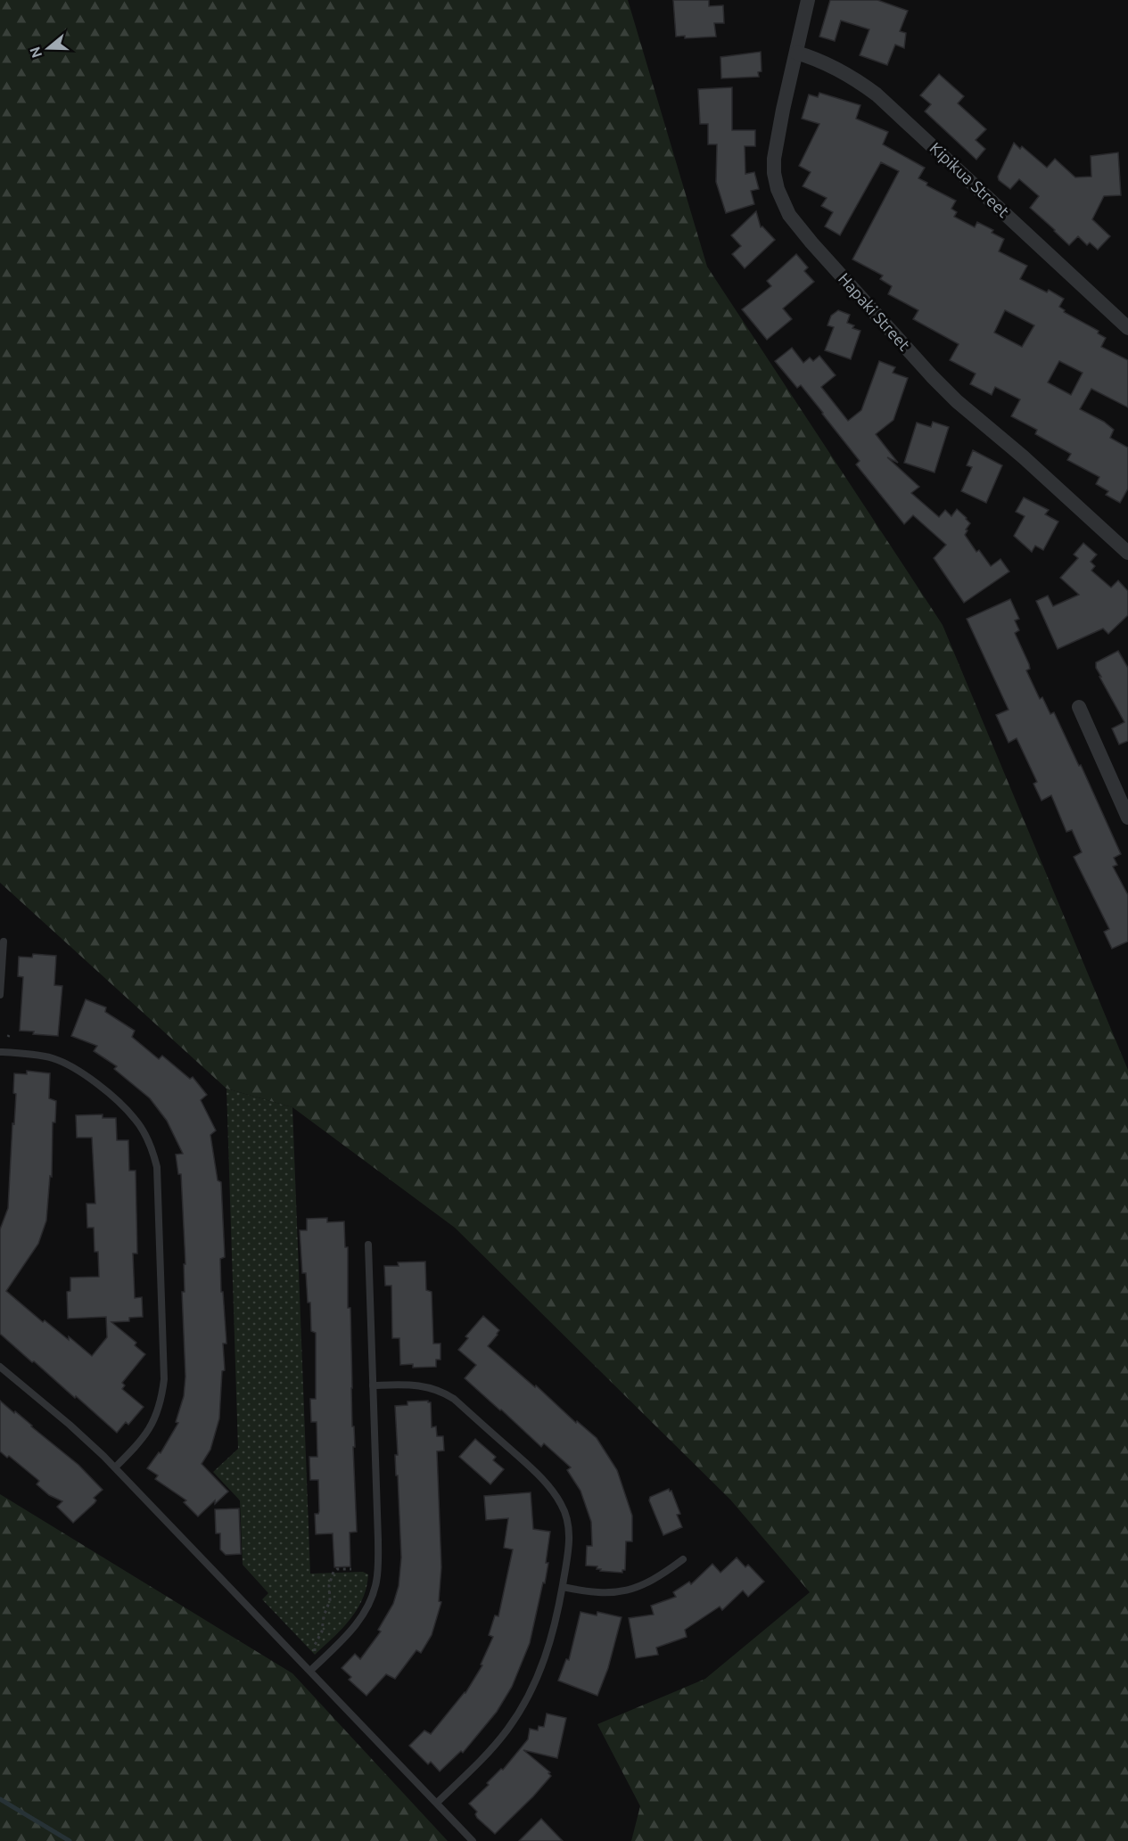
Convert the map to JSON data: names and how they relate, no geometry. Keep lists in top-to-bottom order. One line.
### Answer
{"streets":{"street":["Kipikua Street","Hapaki Street"]},"crossings":[["Kipikua Street","Hapaki Street"]],"north":"left"}
